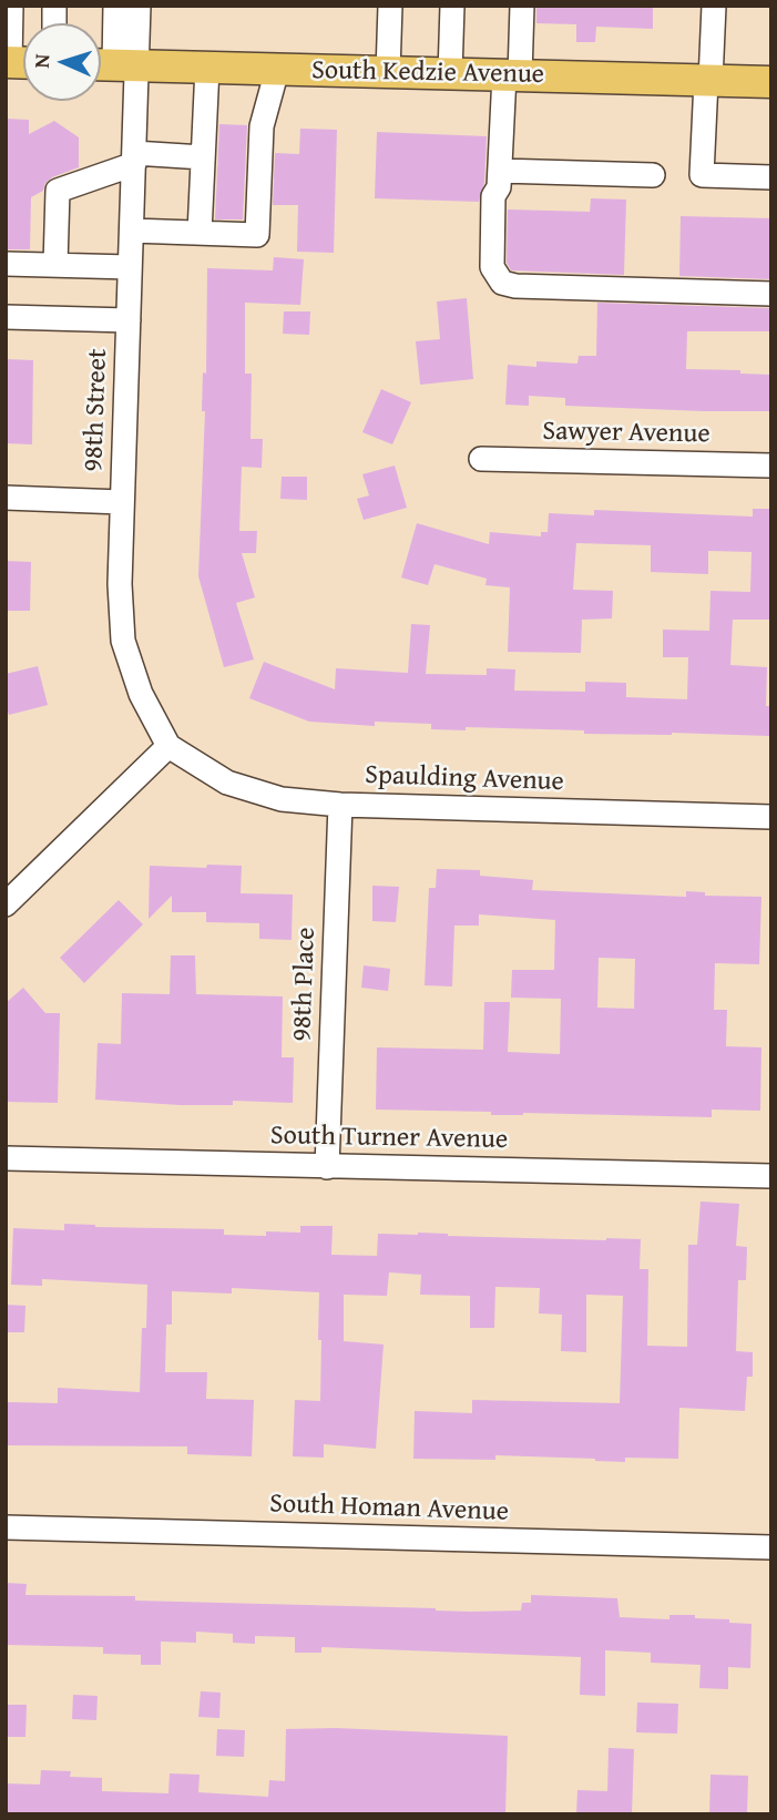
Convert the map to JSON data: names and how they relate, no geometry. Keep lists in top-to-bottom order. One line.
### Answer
{"streets":{"main road":["South Kedzie Avenue"],"street":["98th Street","Sawyer Avenue","Spaulding Avenue","98th Place","South Turner Avenue","South Homan Avenue"]},"crossings":[["South Kedzie Avenue","98th Street"],["98th Street","Spaulding Avenue"],["Spaulding Avenue","98th Place"],["98th Place","South Turner Avenue"]],"north":"left"}
